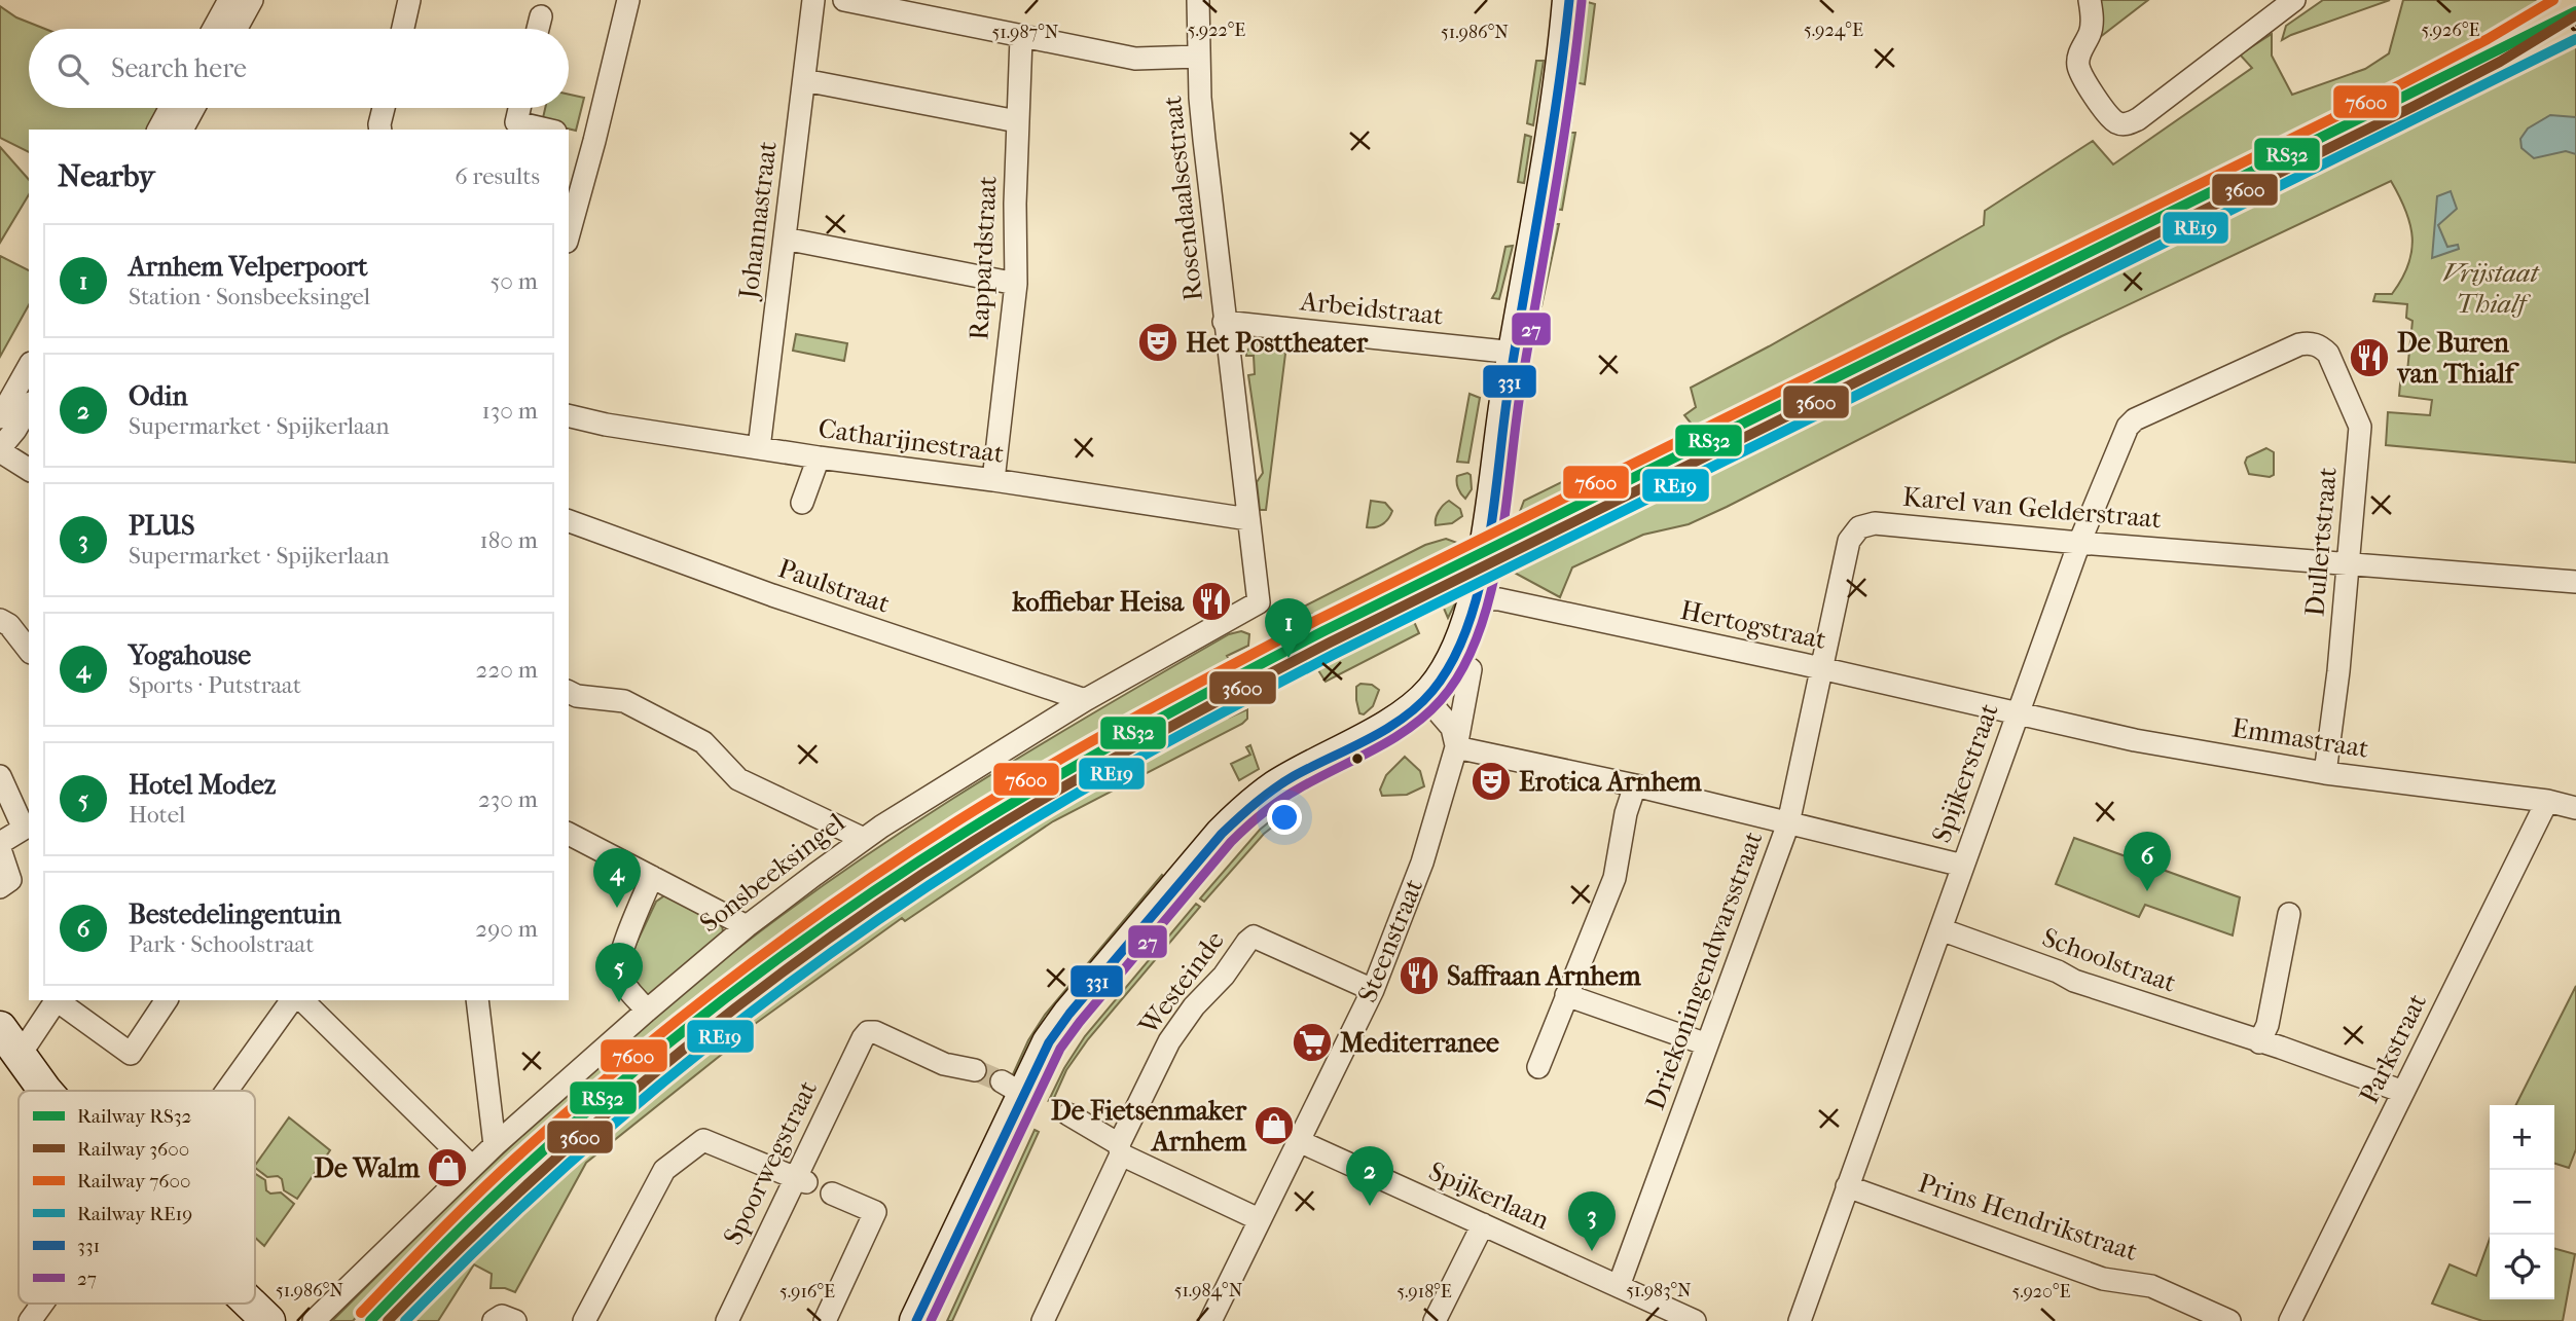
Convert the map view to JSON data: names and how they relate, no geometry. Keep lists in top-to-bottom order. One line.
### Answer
{"streets":{"street":["Rosendaalsestraat","Johannastraat","Rappardstraat","Arbeidstraat","Catharijnestraat","Karel van Gelderstraat","Dullertstraat","Paulstraat","Hertogstraat","Emmastraat","Spijkerstraat","Sonsbeeksingel","Steenstraat","Schoolstraat","Driekoningendwarsstraat","Westeinde","Parkstraat","Spoorwegstraat","Spijkerlaan","Prins Hendrikstraat"]},"crossings":[["Rosendaalsestraat","Arbeidstraat"],["Rosendaalsestraat","Catharijnestraat"],["Rosendaalsestraat","Sonsbeeksingel"],["Johannastraat","Catharijnestraat"],["Rappardstraat","Catharijnestraat"],["Catharijnestraat","Sonsbeeksingel"],["Karel van Gelderstraat","Dullertstraat"],["Karel van Gelderstraat","Hertogstraat"],["Karel van Gelderstraat","Spijkerstraat"],["Karel van Gelderstraat","Driekoningendwarsstraat"],["Dullertstraat","Emmastraat"],["Dullertstraat","Spijkerstraat"],["Paulstraat","Sonsbeeksingel"],["Hertogstraat","Emmastraat"],["Hertogstraat","Spijkerstraat"],["Hertogstraat","Driekoningendwarsstraat"],["Emmastraat","Spijkerstraat"],["Emmastraat","Parkstraat"],["Spijkerstraat","Schoolstraat"],["Spijkerstraat","Prins Hendrikstraat"],["Steenstraat","Westeinde"],["Steenstraat","Spijkerlaan"],["Schoolstraat","Parkstraat"],["Driekoningendwarsstraat","Spijkerlaan"]],"parks":["Vrijstaat Thialf"],"places":{"theatre":["Het Posttheater","Erotica Arnhem"],"restaurant":["De Buren van Thialf","koffiebar Heisa","Saffraan Arnhem"],"supermarket":["Mediterranee"],"shop":["De Fietsenmaker Arnhem","De Walm"]},"lines":["rail line 7600","transit line 331","transit line 27","rail line RS32","rail line 3600","rail line RE19"],"legend":["Railway RS32","Railway 3600","Railway 7600","Railway RE19","331","27"],"page":{"search":"Search here","heading":["Nearby","6 results"],"list":[{"mark":"1","name":"Arnhem Velperpoort","note":"Station · Sonsbeeksingel","value":"50 m"},{"mark":"2","name":"Odin","note":"Supermarket · Spijkerlaan","value":"130 m"},{"mark":"3","name":"PLUS","note":"Supermarket · Spijkerlaan","value":"180 m"},{"mark":"4","name":"Yogahouse","note":"Sports · Putstraat","value":"220 m"},{"mark":"5","name":"Hotel Modez","note":"Hotel","value":"230 m"},{"mark":"6","name":"Bestedelingentuin","note":"Park · Schoolstraat","value":"290 m"}],"pins":["1","6","4","5","2","3"],"map_buttons":["+","−"]},"coordinates":["5.922°E","5.924°E","5.926°E","51.987°N","51.986°N","51.984°N","51.983°N","5.916°E","5.918°E","5.920°E"]}
